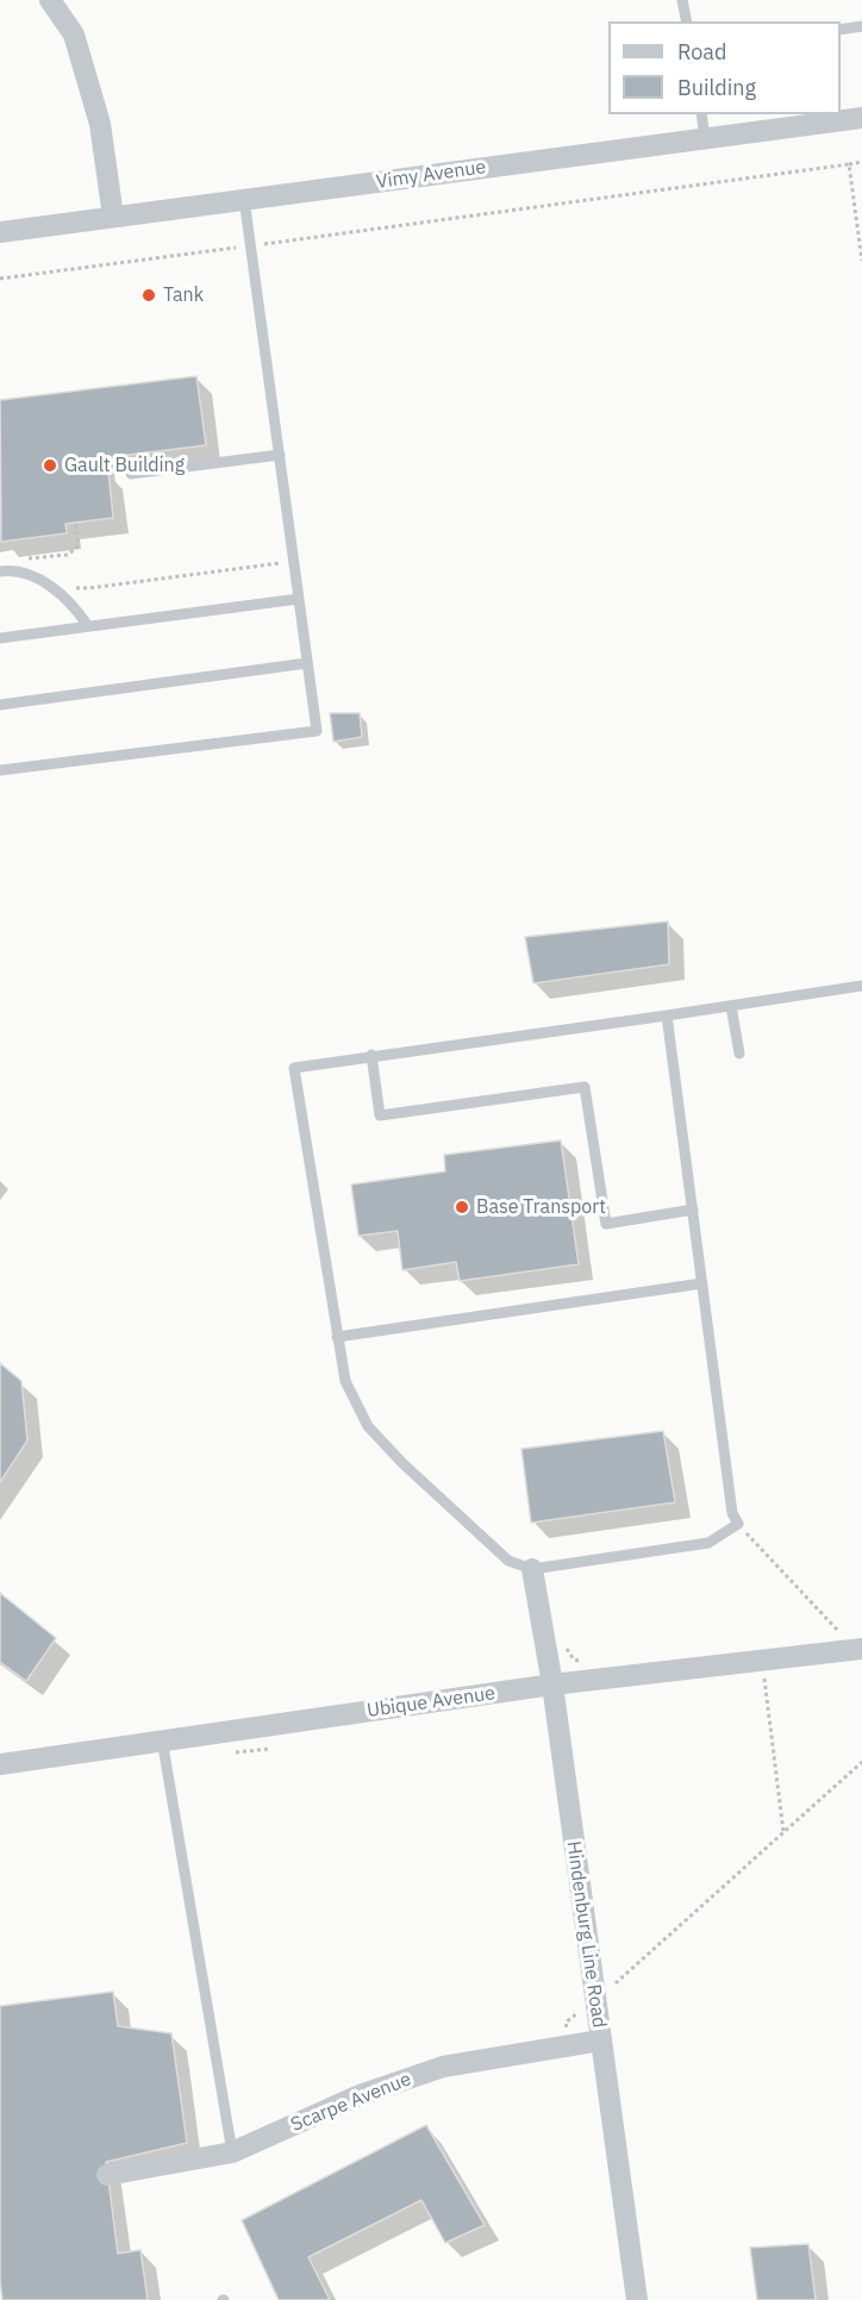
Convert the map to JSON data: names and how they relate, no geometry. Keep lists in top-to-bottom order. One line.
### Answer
{"streets":{"street":["Vimy Avenue","Ubique Avenue","Hindenburg Line Road","Scarpe Avenue"]},"crossings":[["Ubique Avenue","Hindenburg Line Road"],["Hindenburg Line Road","Scarpe Avenue"]],"places":["Tank","Gault Building","Base Transport"],"legend":["Road","Building"]}
